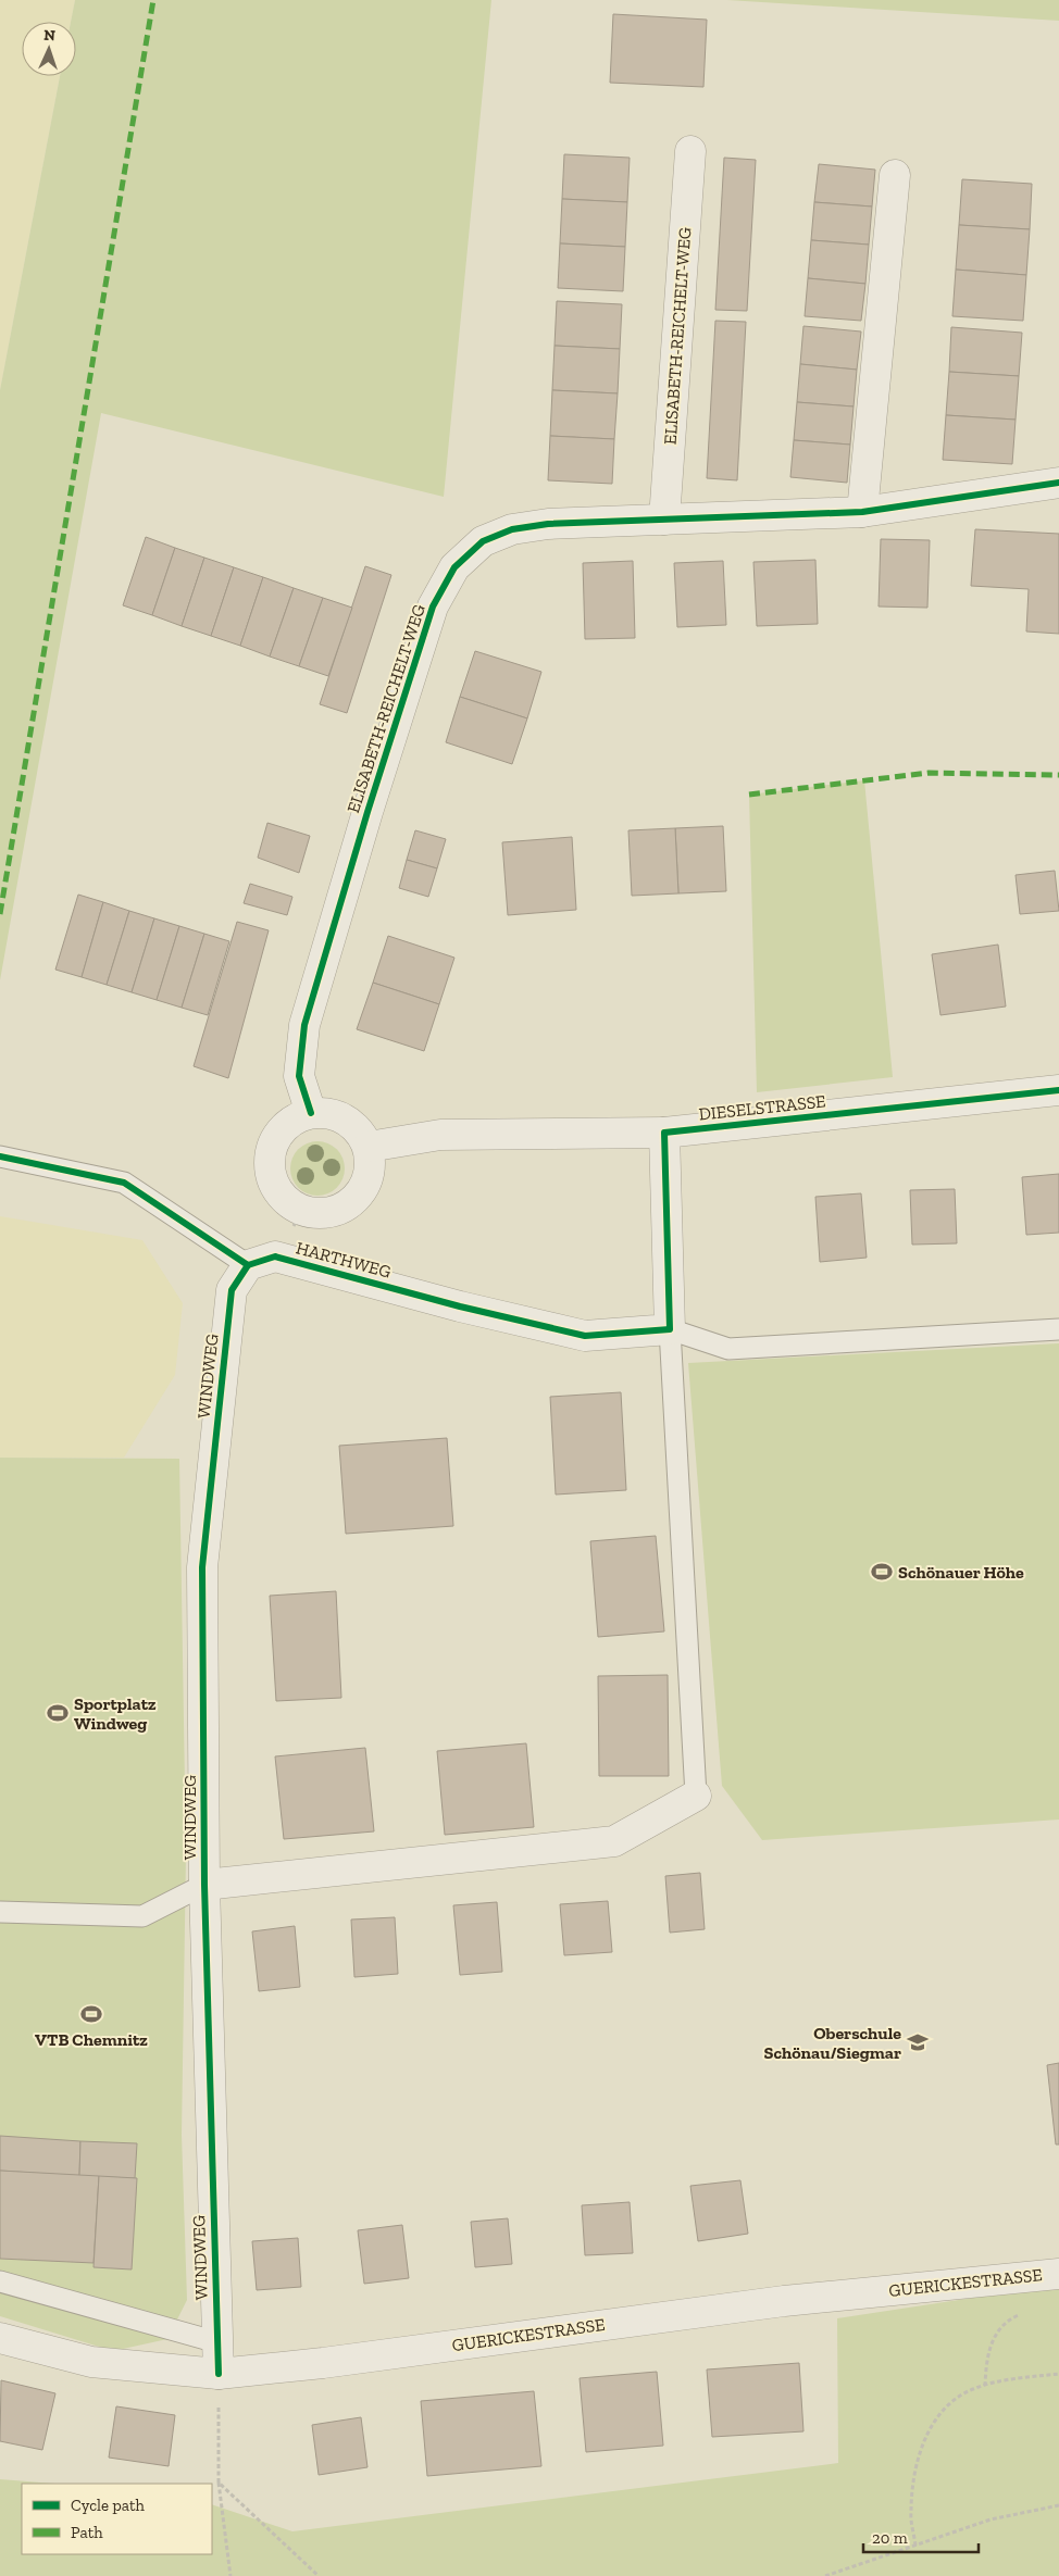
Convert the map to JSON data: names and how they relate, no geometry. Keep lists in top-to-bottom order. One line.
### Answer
{"streets":{"street":["ELISABETH-REICHELT-WEG","DIESELSTRASSE","HARTHWEG","WINDWEG","GUERICKESTRASSE"]},"crossings":[["ELISABETH-REICHELT-WEG","DIESELSTRASSE"],["HARTHWEG","WINDWEG"],["WINDWEG","GUERICKESTRASSE"]],"places":{"sports":["Schönauer Höhe","Sportplatz Windweg","VTB Chemnitz"],"school or university":["Oberschule Schönau/Siegmar"]},"legend":["Cycle path","Path"],"scale_bar":"20 m","north":"top"}
